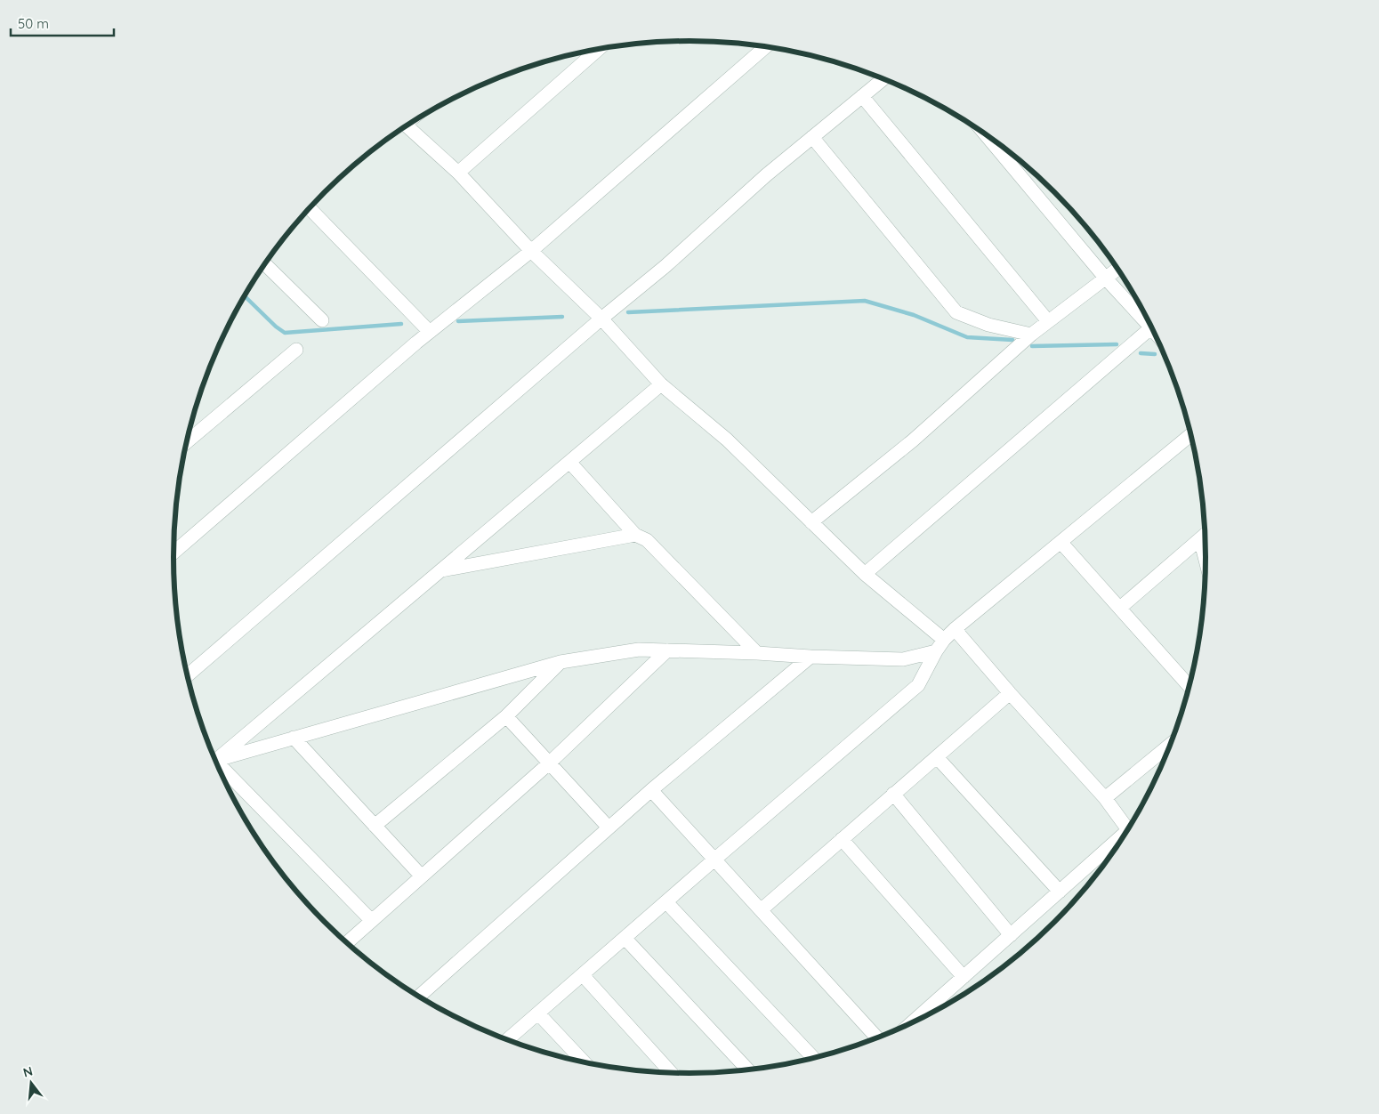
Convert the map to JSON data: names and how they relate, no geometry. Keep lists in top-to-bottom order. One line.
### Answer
{"scale_bar":"50 m","north":"top"}
